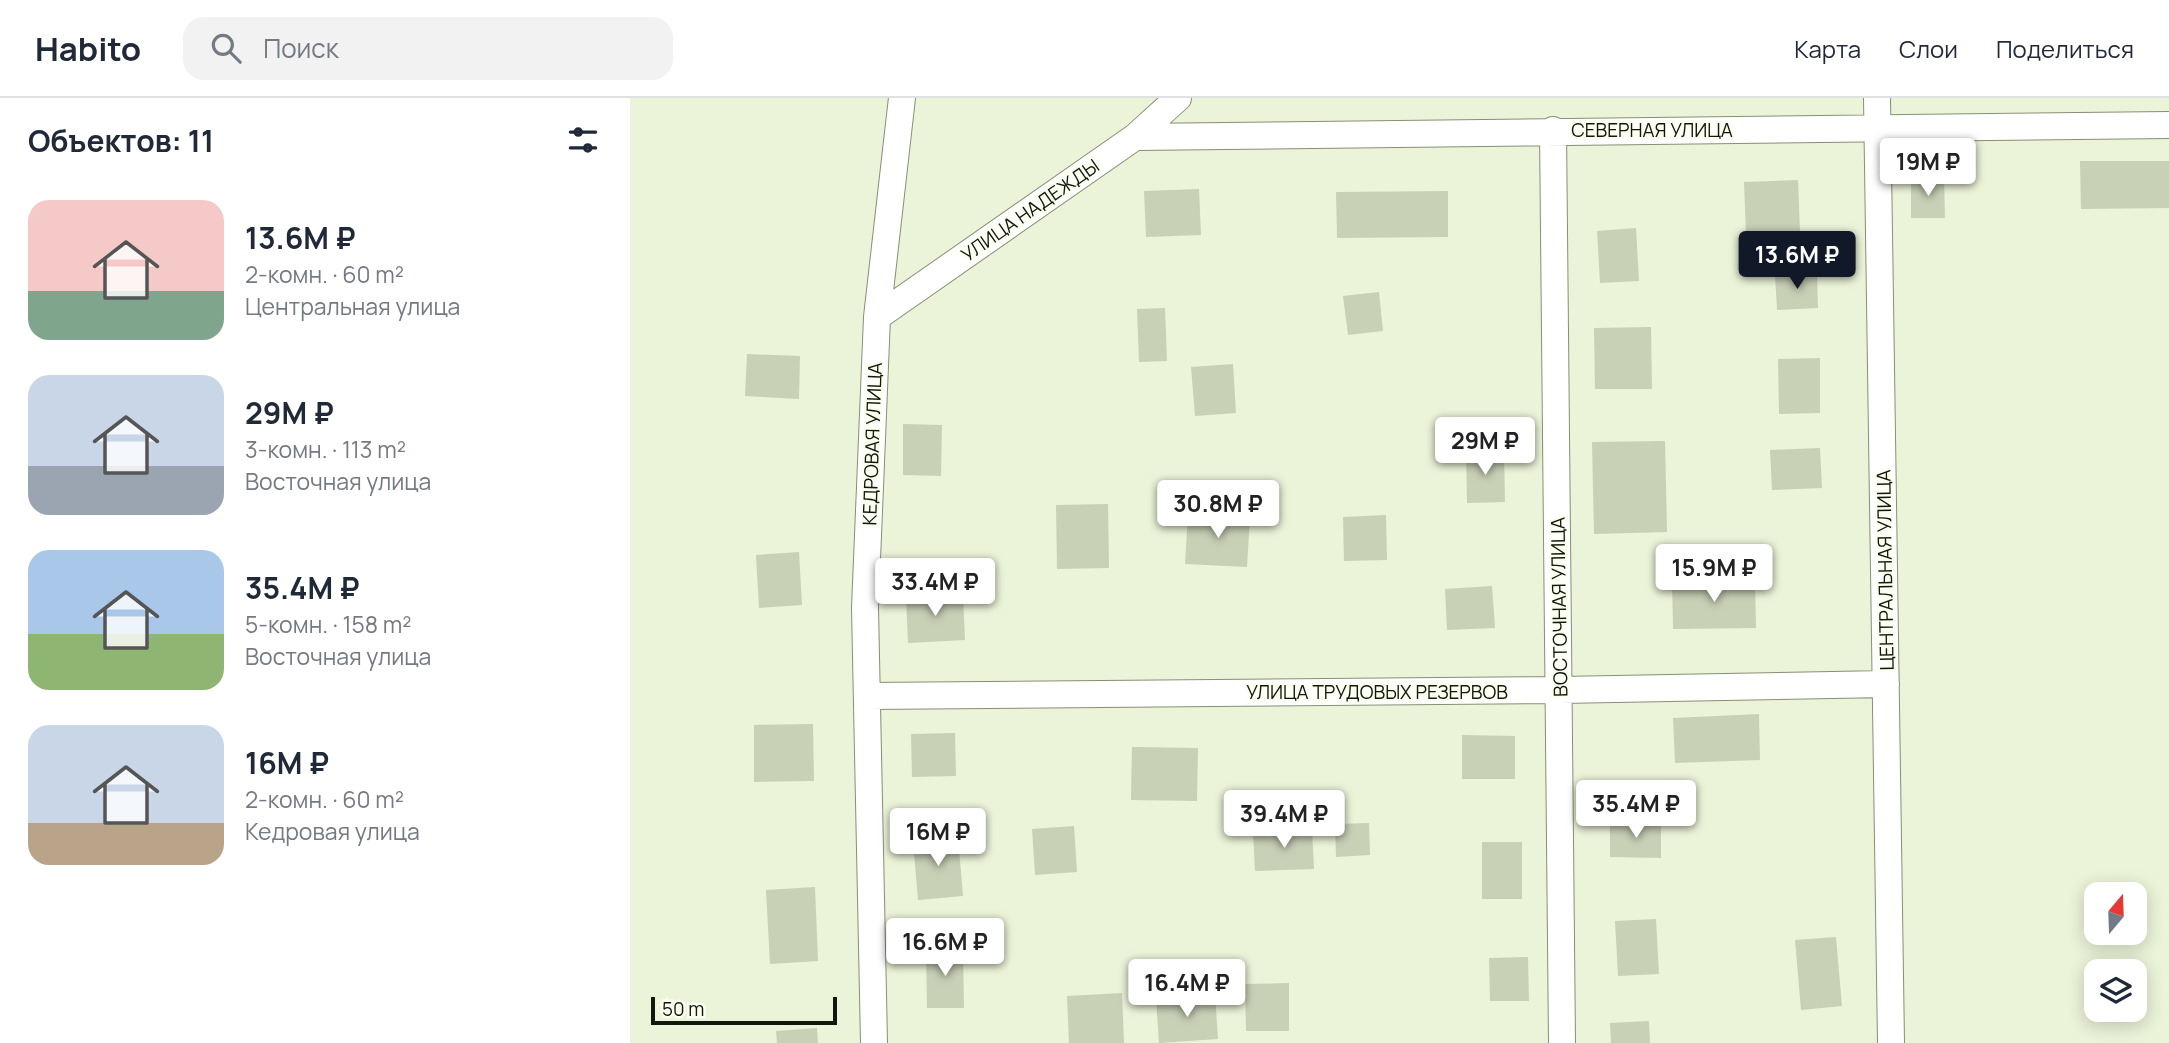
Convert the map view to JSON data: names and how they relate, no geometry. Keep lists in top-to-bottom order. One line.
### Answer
{"streets":{"street":["СЕВЕРНАЯ УЛИЦА","УЛИЦА НАДЕЖДЫ","КЕДРОВАЯ УЛИЦА","ЦЕНТРАЛЬНАЯ УЛИЦА","ВОСТОЧНАЯ УЛИЦА","УЛИЦА ТРУДОВЫХ РЕЗЕРВОВ"]},"crossings":[["СЕВЕРНАЯ УЛИЦА","УЛИЦА НАДЕЖДЫ"],["СЕВЕРНАЯ УЛИЦА","ЦЕНТРАЛЬНАЯ УЛИЦА"],["СЕВЕРНАЯ УЛИЦА","ВОСТОЧНАЯ УЛИЦА"],["УЛИЦА НАДЕЖДЫ","КЕДРОВАЯ УЛИЦА"],["КЕДРОВАЯ УЛИЦА","УЛИЦА ТРУДОВЫХ РЕЗЕРВОВ"],["ЦЕНТРАЛЬНАЯ УЛИЦА","УЛИЦА ТРУДОВЫХ РЕЗЕРВОВ"],["ВОСТОЧНАЯ УЛИЦА","УЛИЦА ТРУДОВЫХ РЕЗЕРВОВ"]],"scale_bar":"50 m","north":"top","page":{"header":"Habito","search":"Поиск","nav":["Карта","Слои","Поделиться"],"heading":"Объектов: 11","price":["19M ₽","13.6M ₽","29M ₽","30.8M ₽","15.9M ₽","33.4M ₽","35.4M ₽","39.4M ₽","16M ₽","16.6M ₽","16.4M ₽"],"list":[{"name":"13.6M ₽","note":"2-комн. · 60 m² · Центральная улица"},{"name":"29M ₽","note":"3-комн. · 113 m² · Восточная улица"},{"name":"35.4M ₽","note":"5-комн. · 158 m² · Восточная улица"},{"name":"16M ₽","note":"2-комн. · 60 m² · Кедровая улица"}],"scale":"50 m"}}
